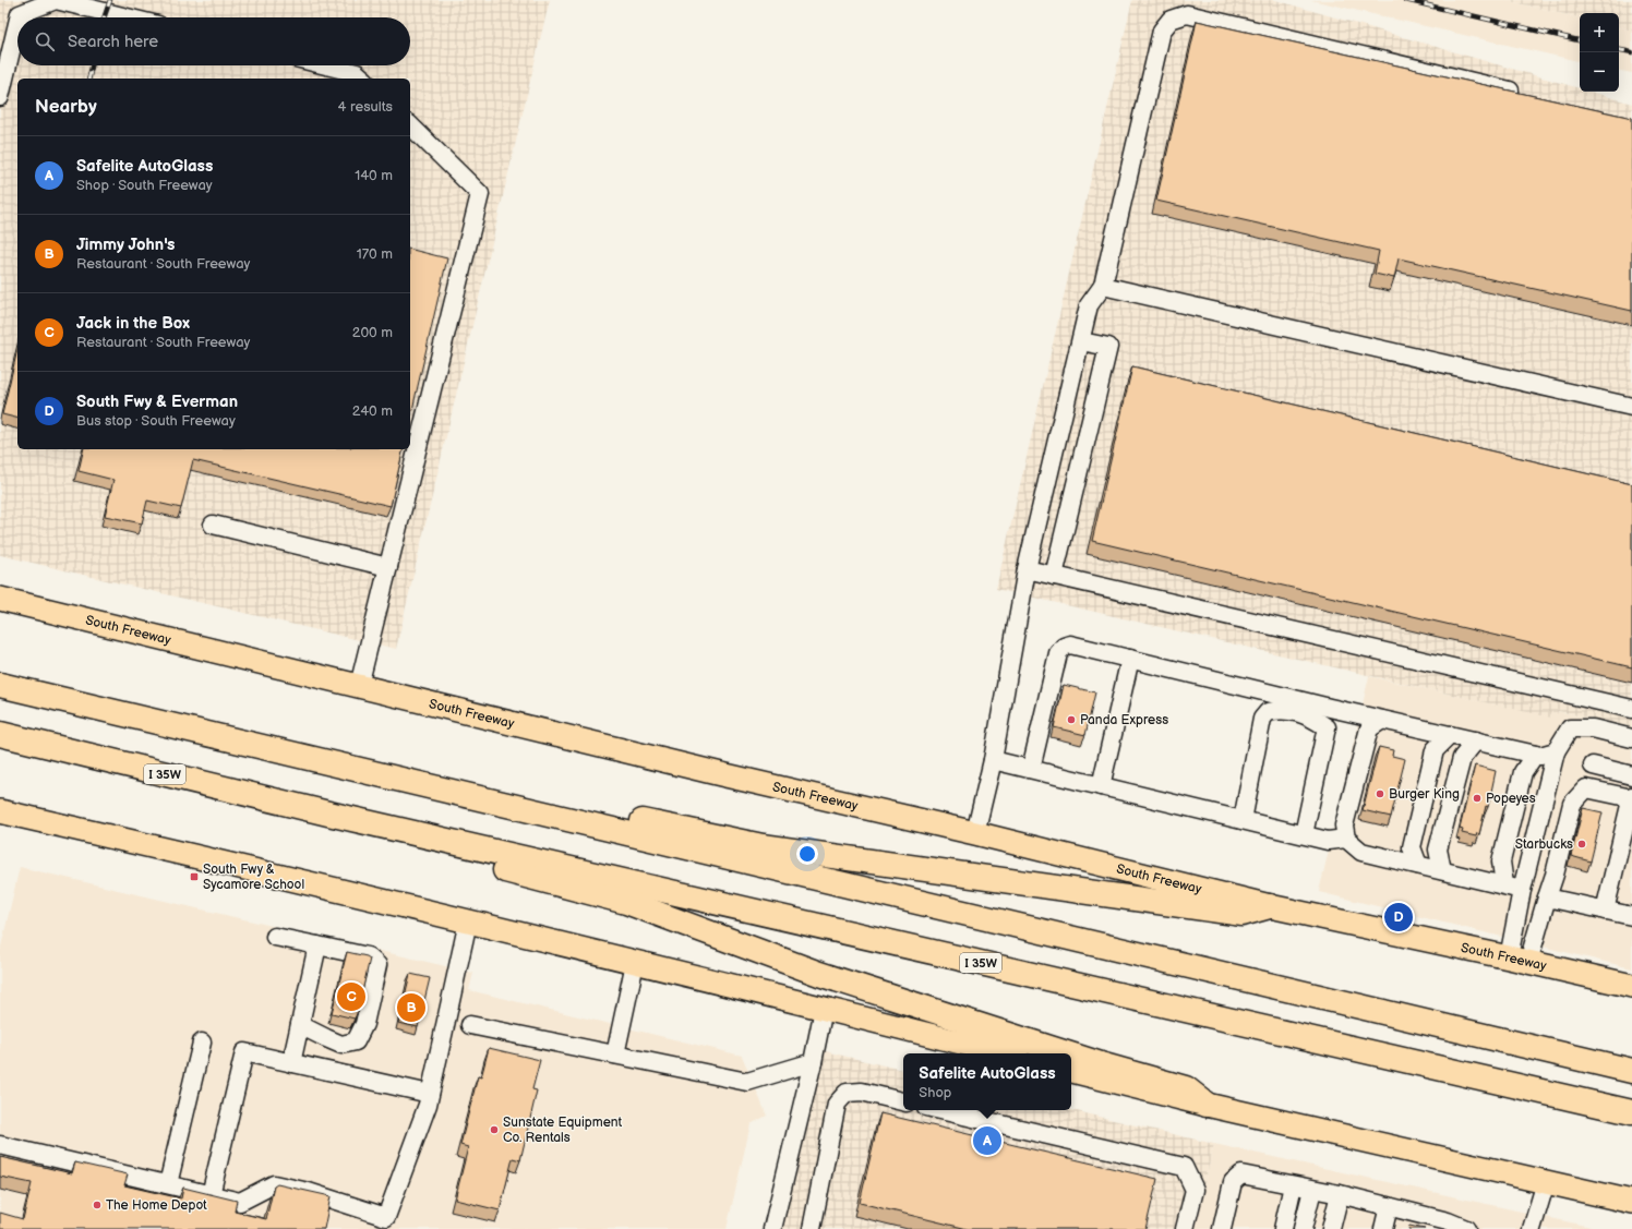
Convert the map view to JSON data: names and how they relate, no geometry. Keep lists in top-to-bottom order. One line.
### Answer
{"streets":{"highway":["I 35W"],"main road":["South Freeway"]},"places":{"other":["Panda Express","Burger King","Popeyes","Starbucks","Sunstate Equipment Co. Rentals","The Home Depot"],"transit":["South Fwy & Sycamore School"]},"page":{"map_buttons":["+","−"],"search":"Search here","heading":["Nearby","4 results"],"list":[{"mark":"A","name":"Safelite AutoGlass","note":"Shop · South Freeway","value":"140 m"},{"mark":"B","name":"Jimmy John's","note":"Restaurant · South Freeway","value":"170 m"},{"mark":"C","name":"Jack in the Box","note":"Restaurant · South Freeway","value":"200 m"},{"mark":"D","name":"South Fwy & Everman","note":"Bus stop · South Freeway","value":"240 m"}],"pins":["D","C","B","A"],"popup":["Safelite AutoGlass","Shop"]}}
